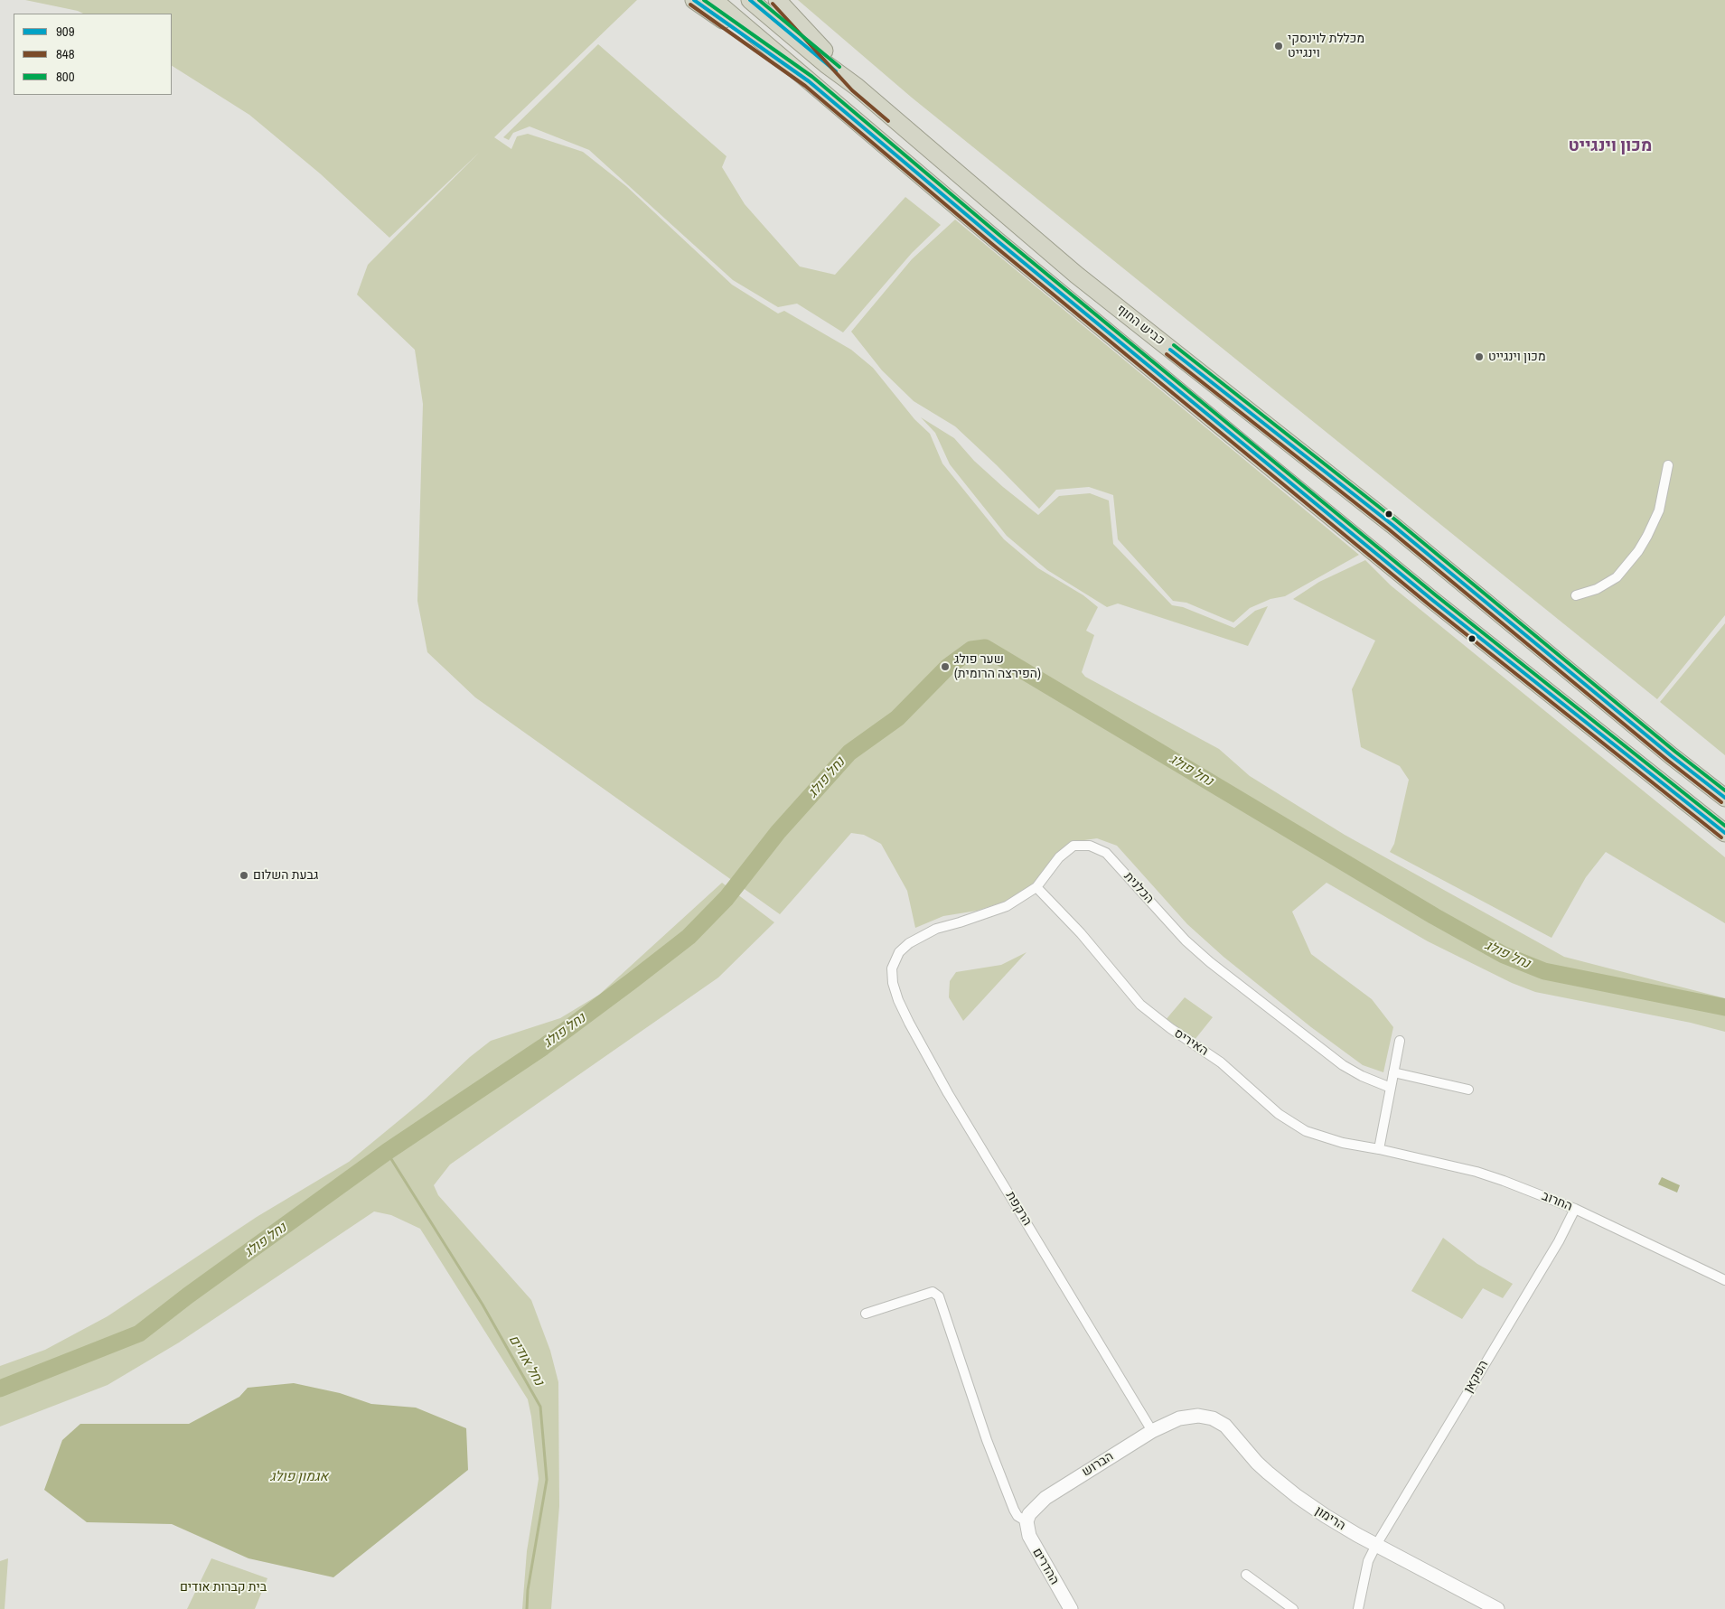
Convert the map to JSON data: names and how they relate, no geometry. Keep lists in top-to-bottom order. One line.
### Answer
{"streets":{"highway":["כביש החוף"],"street":["הכלנית","האיריס","החרוב","הרקפת","הפקאן","הברוש","הרימון","ההדרים"]},"crossings":[["הכלנית","האיריס"],["הכלנית","הרקפת"],["האיריס","החרוב"],["החרוב","הפקאן"],["הרקפת","הברוש"],["הפקאן","הרימון"],["הברוש","הרימון"],["הברוש","ההדרים"]],"districts":["מכון וינגייט"],"water":["נחל פולג","נחל אודים","אגמון פולג"],"parks":["בית קברות אודים"],"places":["מכללת לוינסקי וינגייט","מכון וינגייט","שער פולג (הפירצה הרומית)","גבעת השלום"],"lines":["transit line 909","transit line 800","transit line 848"],"legend":["909","848","800"]}
